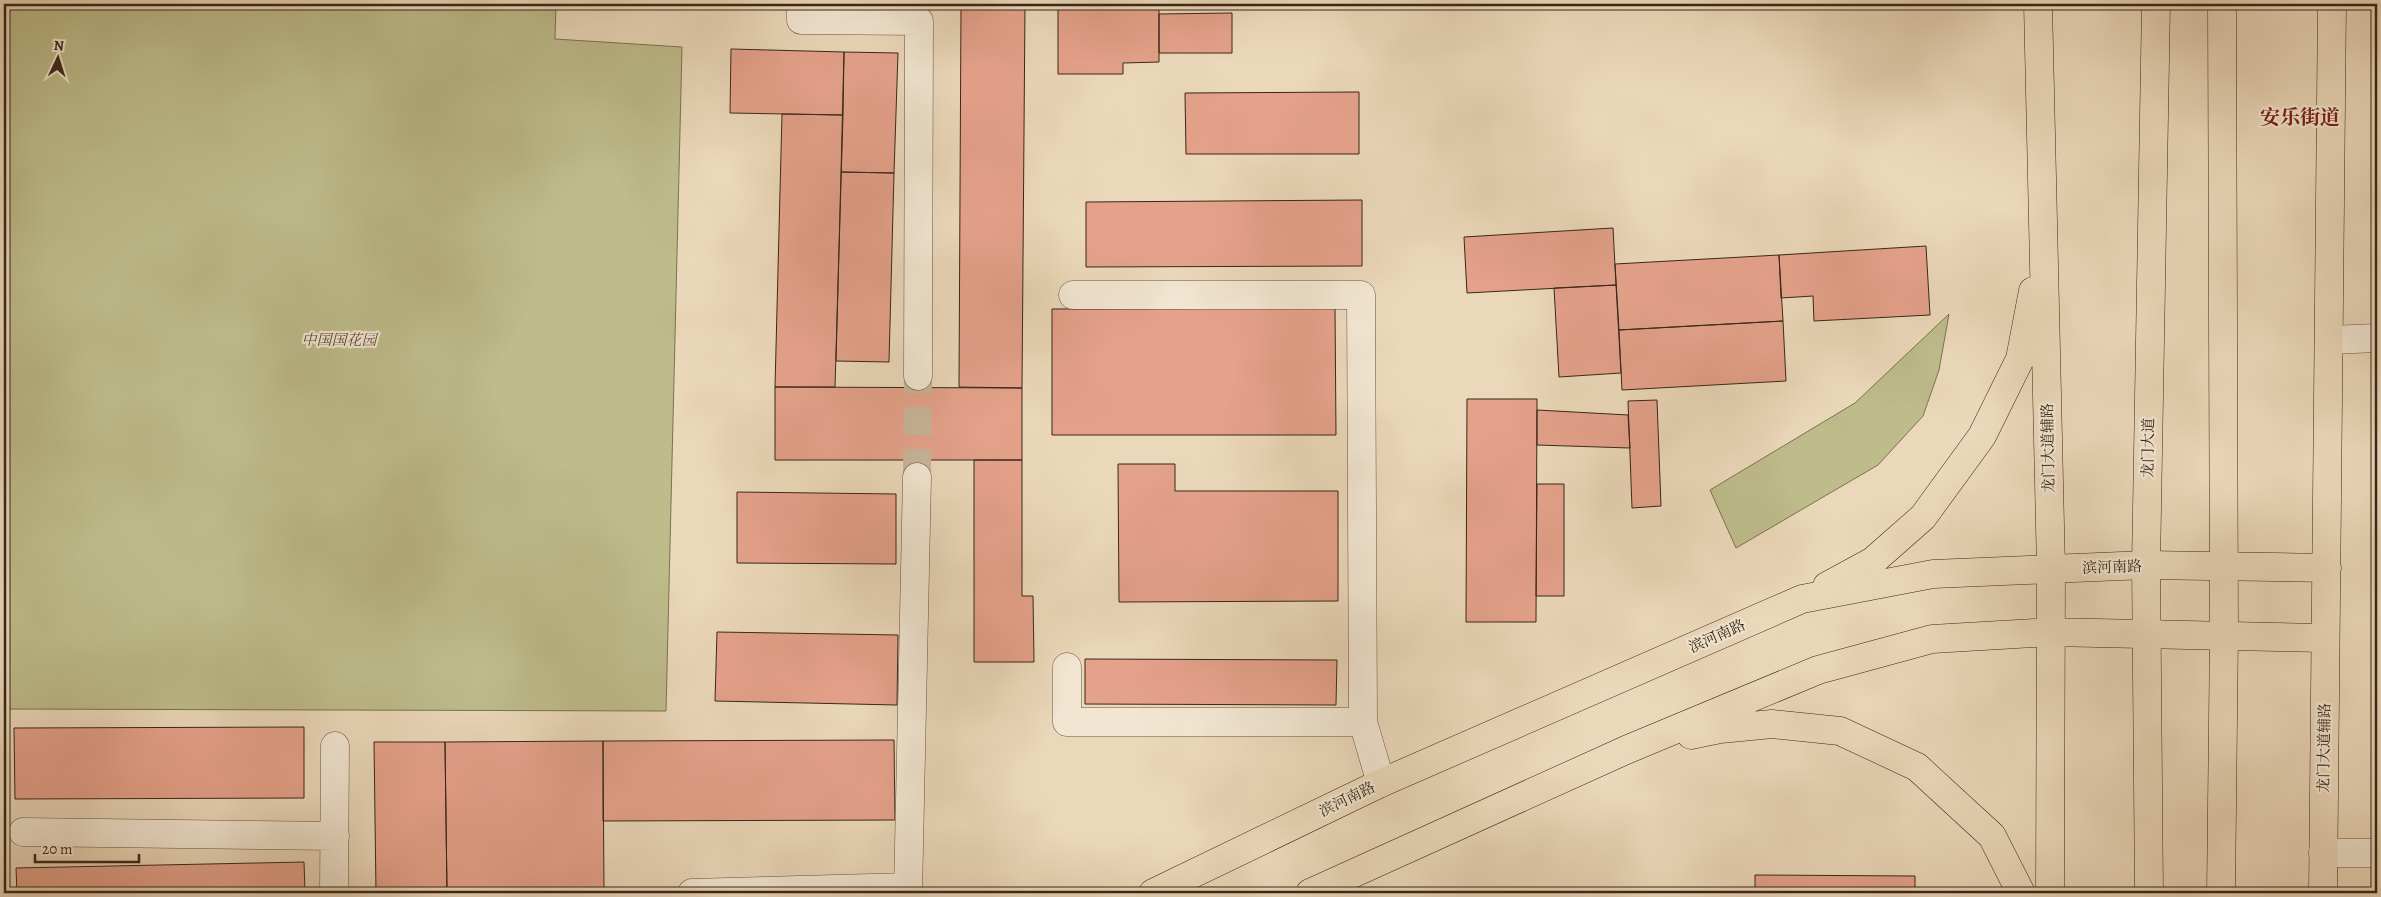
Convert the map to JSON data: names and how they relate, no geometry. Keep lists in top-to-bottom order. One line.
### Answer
{"streets":{"main road":["龙门大道辅路","龙门大道","滨河南路"]},"crossings":[["龙门大道辅路","滨河南路"],["龙门大道","滨河南路"]],"districts":["安乐街道"],"parks":["中国国花园"],"scale_bar":"20 m","north":"top"}
